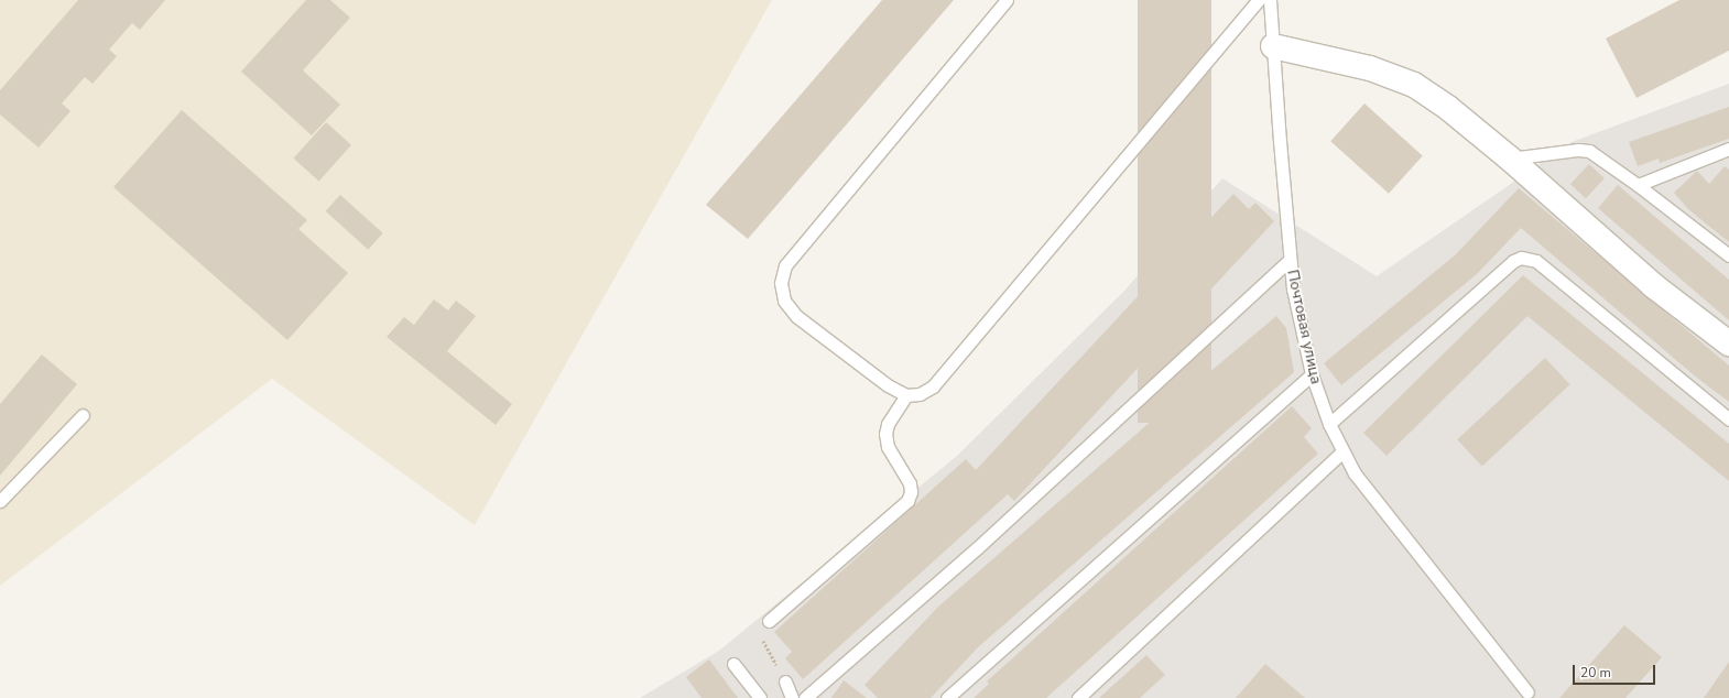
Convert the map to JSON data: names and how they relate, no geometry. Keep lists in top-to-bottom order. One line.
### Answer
{"streets":{"lane":["Почтовая улица"]},"scale_bar":"20 m"}
